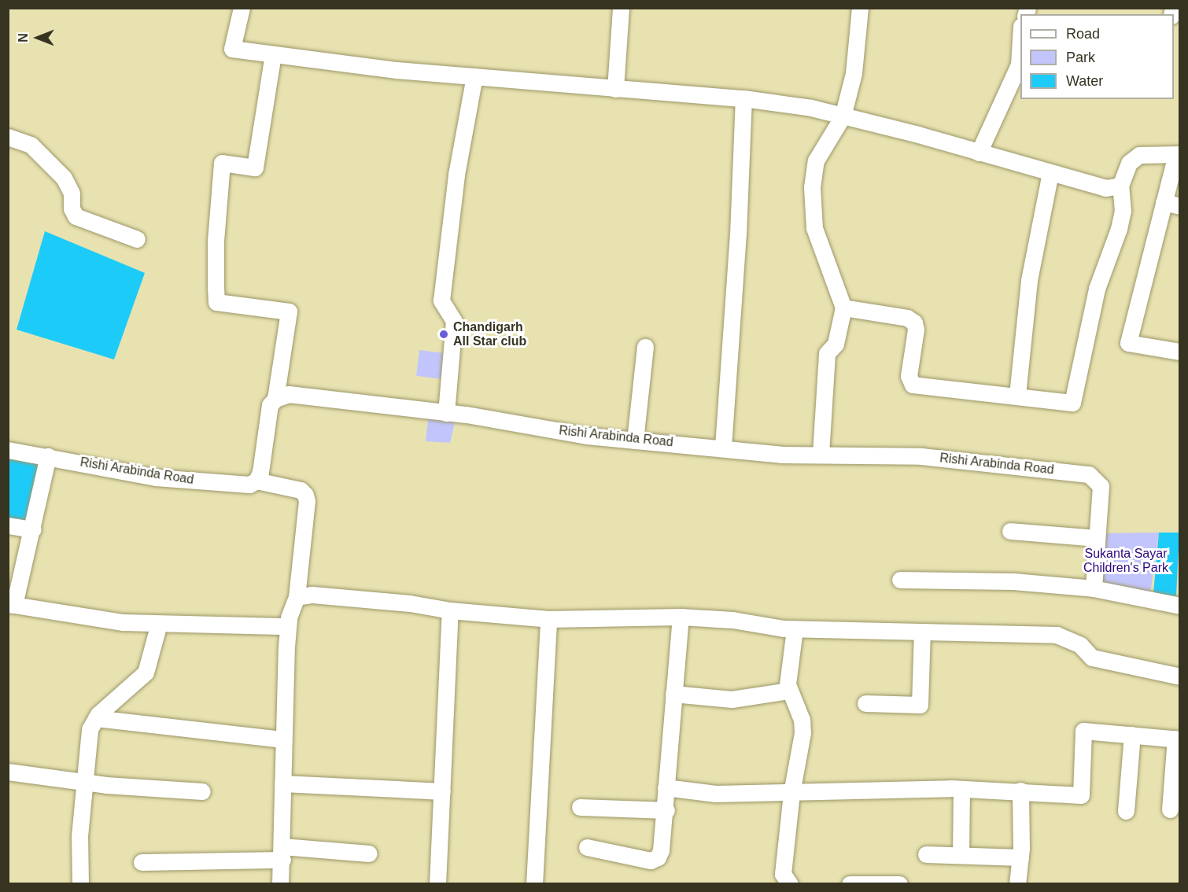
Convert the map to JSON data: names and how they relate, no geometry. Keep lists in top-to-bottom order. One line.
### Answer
{"streets":{"street":["Rishi Arabinda Road"]},"parks":["Sukanta Sayar Children's Park"],"places":["Chandigarh All Star club"],"legend":["Road","Park","Water"],"north":"left"}
